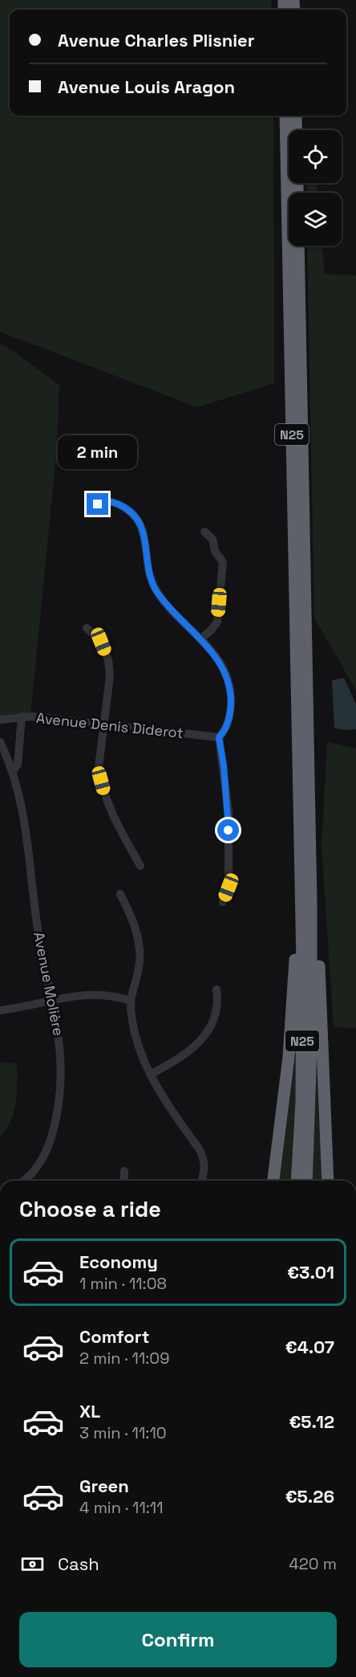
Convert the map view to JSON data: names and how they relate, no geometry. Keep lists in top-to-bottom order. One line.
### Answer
{"streets":{"highway":["N25"],"street":["Avenue Denis Diderot","Avenue Molière"]},"page":{"banner":["Avenue Charles Plisnier","Avenue Louis Aragon"],"bubble":"2 min","heading":"Choose a ride","list":[{"name":"Economy","note":"1 min · 11:08","value":"€3.01"},{"name":"Comfort","note":"2 min · 11:09","value":"€4.07"},{"name":"XL","note":"3 min · 11:10","value":"€5.12"},{"name":"Green","note":"4 min · 11:11","value":"€5.26"}],"pay":["Cash","420 m"],"buttons":"Confirm"}}
